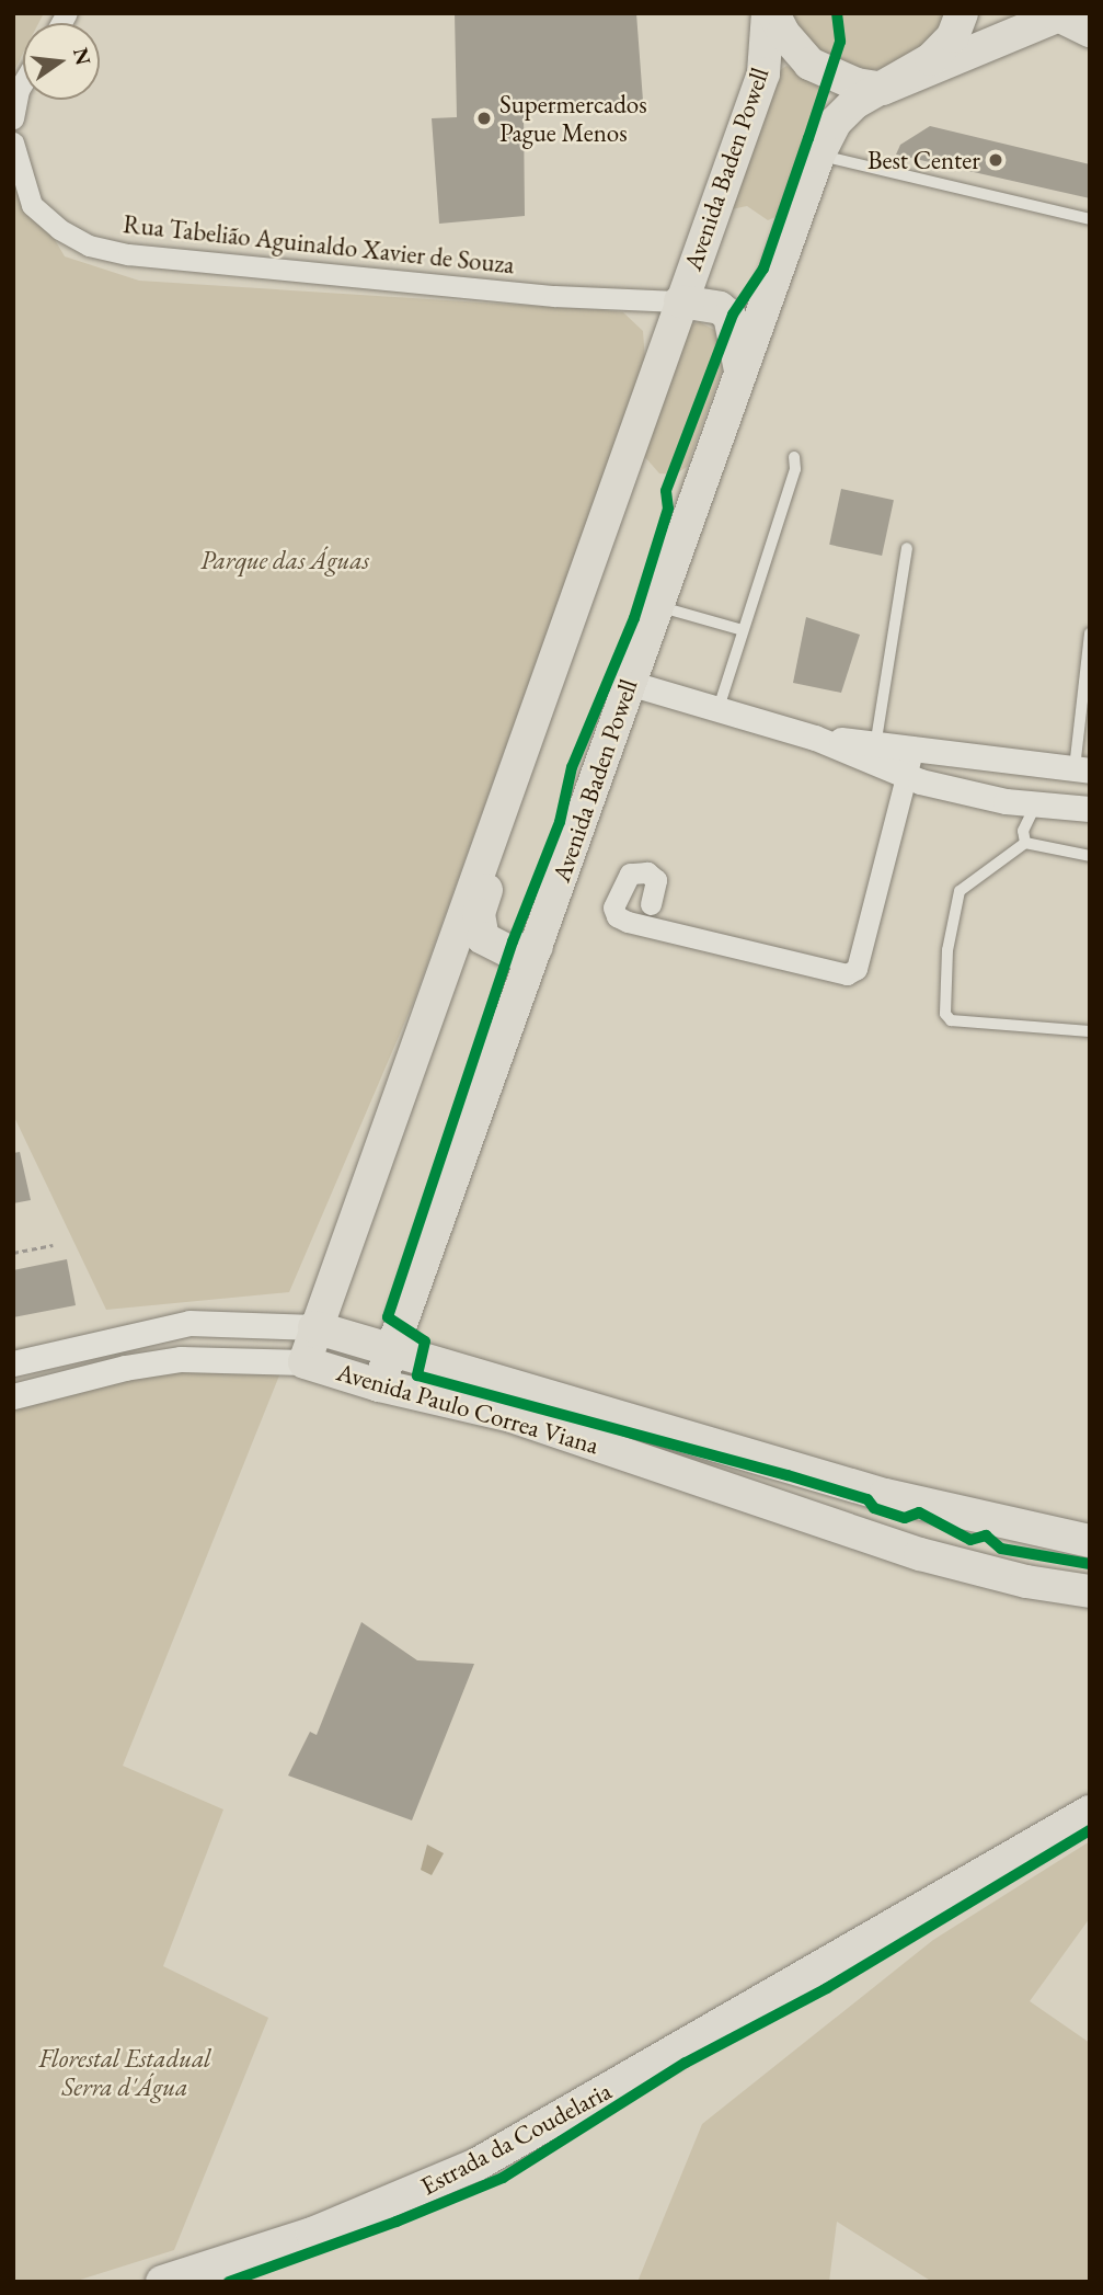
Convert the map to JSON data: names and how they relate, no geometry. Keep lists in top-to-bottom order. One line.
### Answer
{"streets":{"main road":["Avenida Baden Powell","Avenida Paulo Correa Viana","Estrada da Coudelaria"],"street":["Rua Tabelião Aguinaldo Xavier de Souza"]},"crossings":[["Avenida Baden Powell","Rua Tabelião Aguinaldo Xavier de Souza"],["Avenida Baden Powell","Avenida Paulo Correa Viana"]],"parks":["Parque das Águas","Florestal Estadual Serra d'Água"],"places":["Supermercados Pague Menos","Best Center"],"north":"right"}
